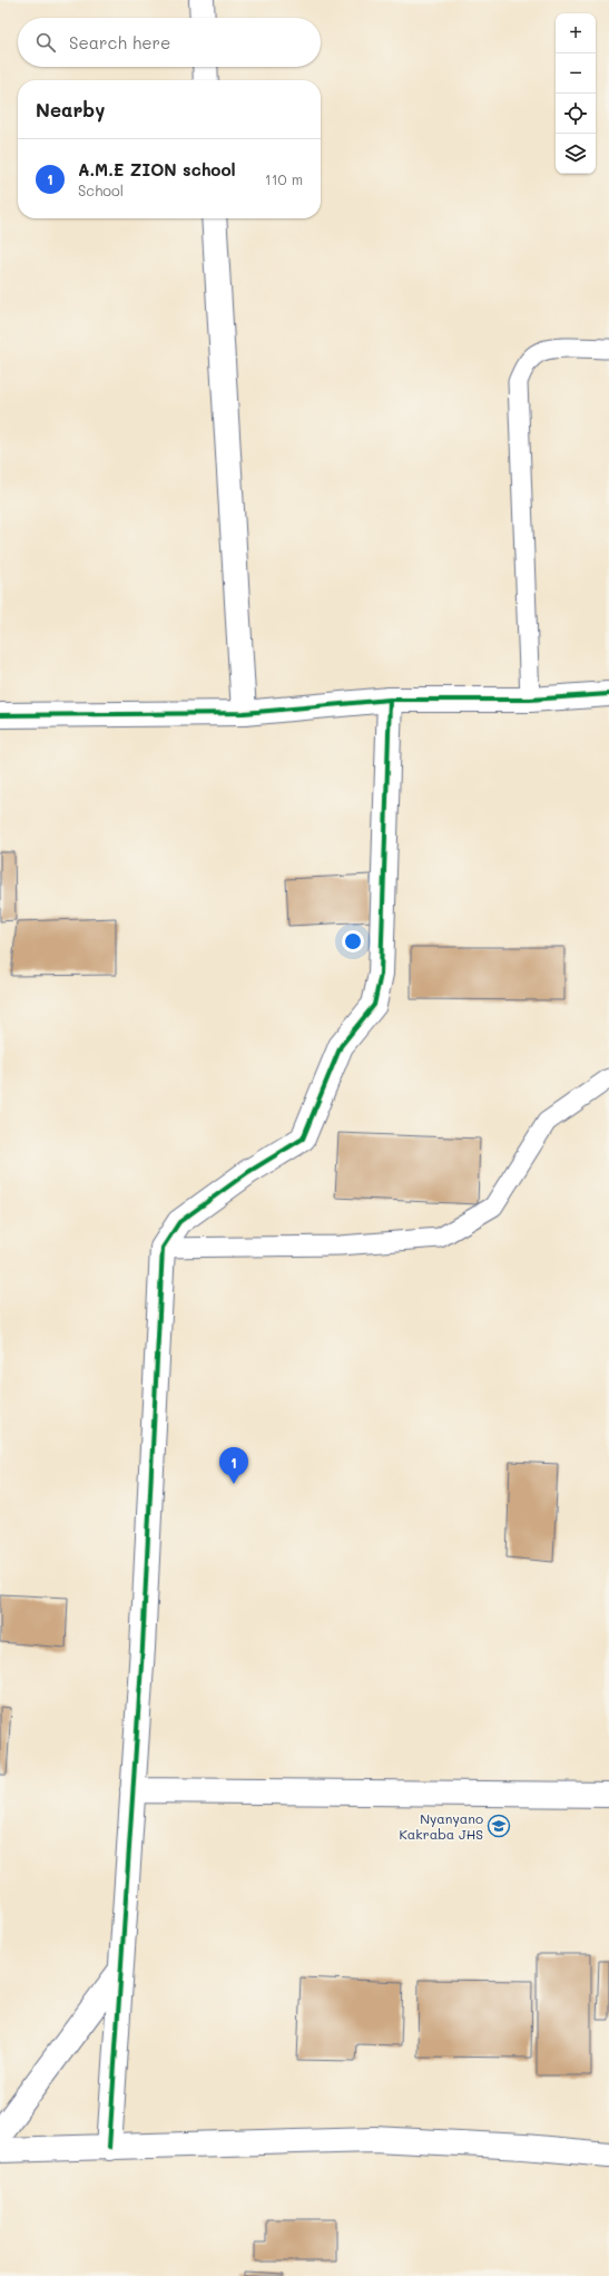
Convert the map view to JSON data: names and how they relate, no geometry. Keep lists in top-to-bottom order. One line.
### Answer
{"places":{"school or university":["Nyanyano Kakraba JHS"]},"page":{"map_buttons":["+","−"],"search":"Search here","heading":"Nearby","list":[{"mark":"1","name":"A.M.E ZION school","note":"School","value":"110 m"}],"pins":"1"}}
